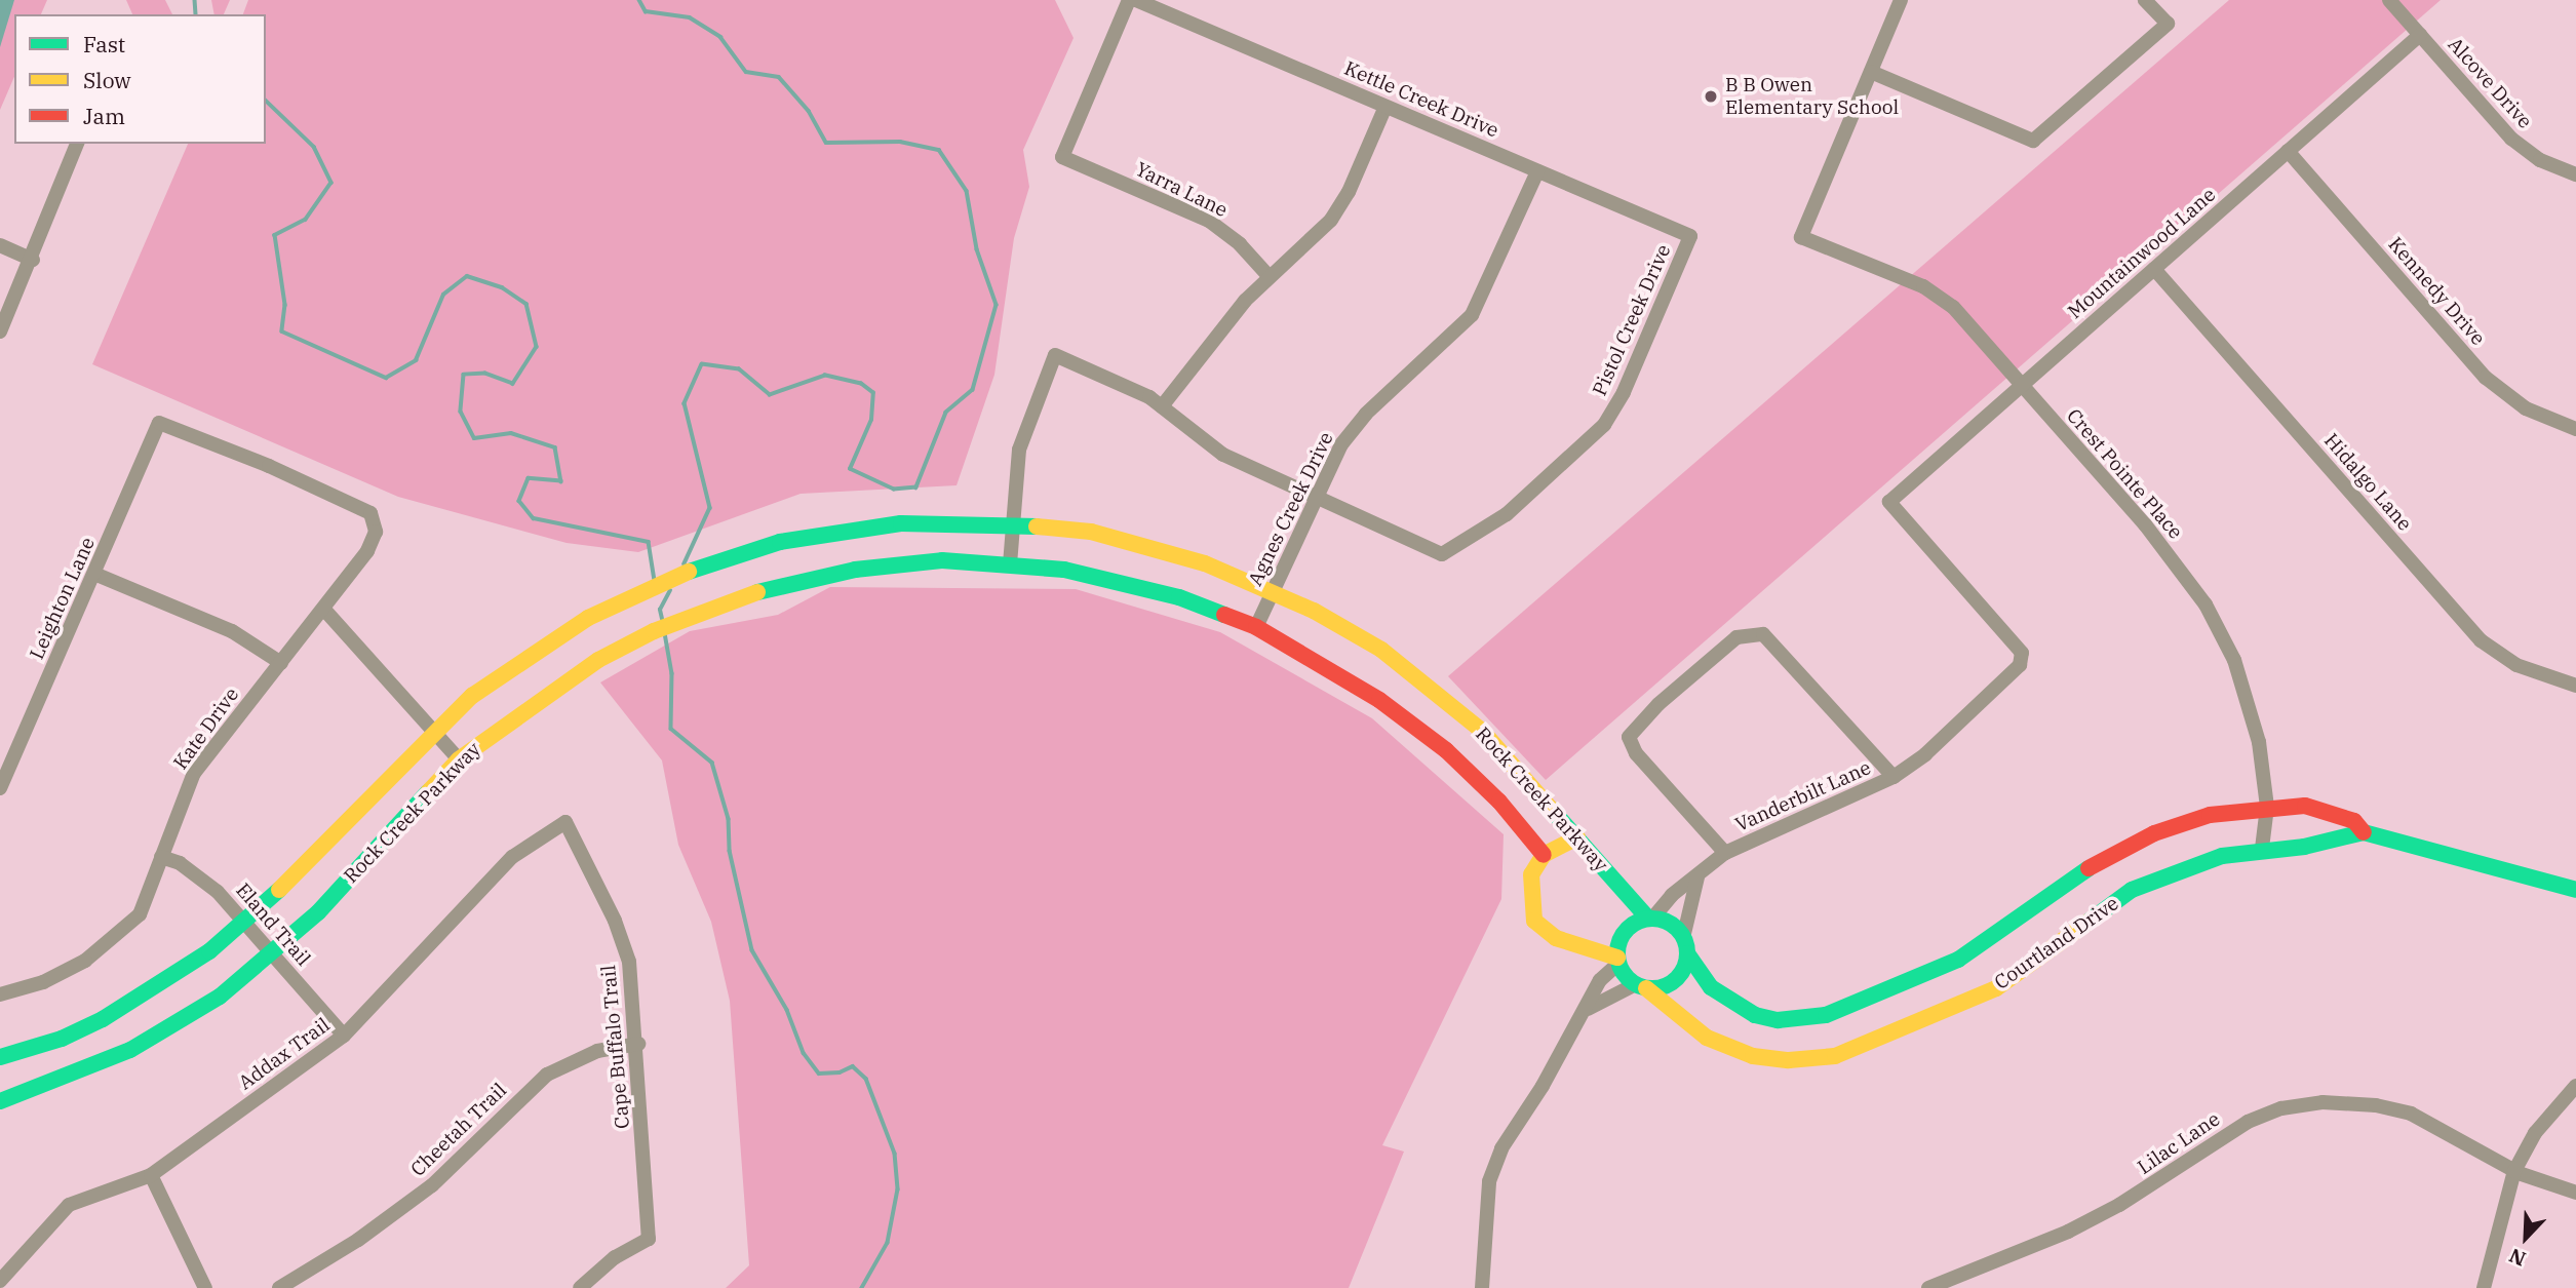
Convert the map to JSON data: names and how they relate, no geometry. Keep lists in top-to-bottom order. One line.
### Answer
{"streets":{"street":["Alcove Drive","Kettle Creek Drive","Yarra Lane","Mountainwood Lane","Kennedy Drive","Pistol Creek Drive","Crest Pointe Place","Hidalgo Lane","Agnes Creek Drive","Leighton Lane","Kate Drive","Vanderbilt Lane","Rock Creek Parkway","Eland Trail","Courtland Drive","Cape Buffalo Trail","Addax Trail","Cheetah Trail","Lilac Lane"]},"crossings":[["Alcove Drive","Mountainwood Lane"],["Kettle Creek Drive","Pistol Creek Drive"],["Kettle Creek Drive","Agnes Creek Drive"],["Mountainwood Lane","Kennedy Drive"],["Mountainwood Lane","Crest Pointe Place"],["Mountainwood Lane","Hidalgo Lane"],["Mountainwood Lane","Vanderbilt Lane"],["Pistol Creek Drive","Agnes Creek Drive"],["Crest Pointe Place","Courtland Drive"],["Agnes Creek Drive","Rock Creek Parkway"],["Leighton Lane","Kate Drive"],["Kate Drive","Eland Trail"],["Vanderbilt Lane","Rock Creek Parkway"],["Vanderbilt Lane","Courtland Drive"],["Rock Creek Parkway","Eland Trail"],["Rock Creek Parkway","Courtland Drive"],["Eland Trail","Addax Trail"],["Cape Buffalo Trail","Addax Trail"],["Cape Buffalo Trail","Cheetah Trail"]],"places":["B B Owen Elementary School"],"legend":["Fast","Slow","Jam"],"north":"bottom left"}
